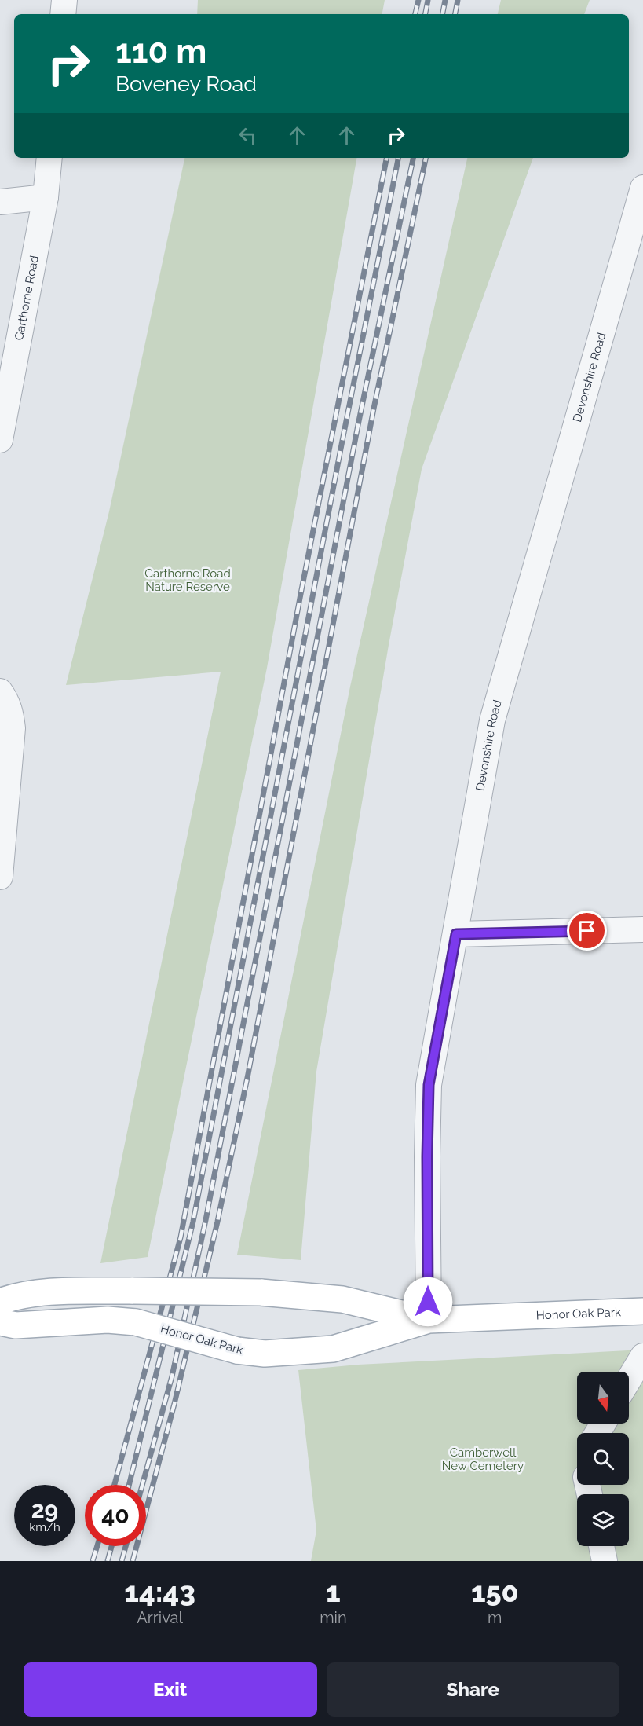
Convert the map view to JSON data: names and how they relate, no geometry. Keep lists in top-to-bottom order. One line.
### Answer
{"streets":{"main road":["Honor Oak Park"],"street":["Garthorne Road","Devonshire Road"]},"crossings":[["Devonshire Road","Honor Oak Park"]],"parks":["Garthorne Road Nature Reserve","Camberwell New Cemetery"],"north":"bottom","page":{"turn":["110 m","Boveney Road"],"speed":"29 km/h","limit":"40","eta":["14:43","Arrival","1","min","150","m"],"buttons":["Exit","Share"]}}
